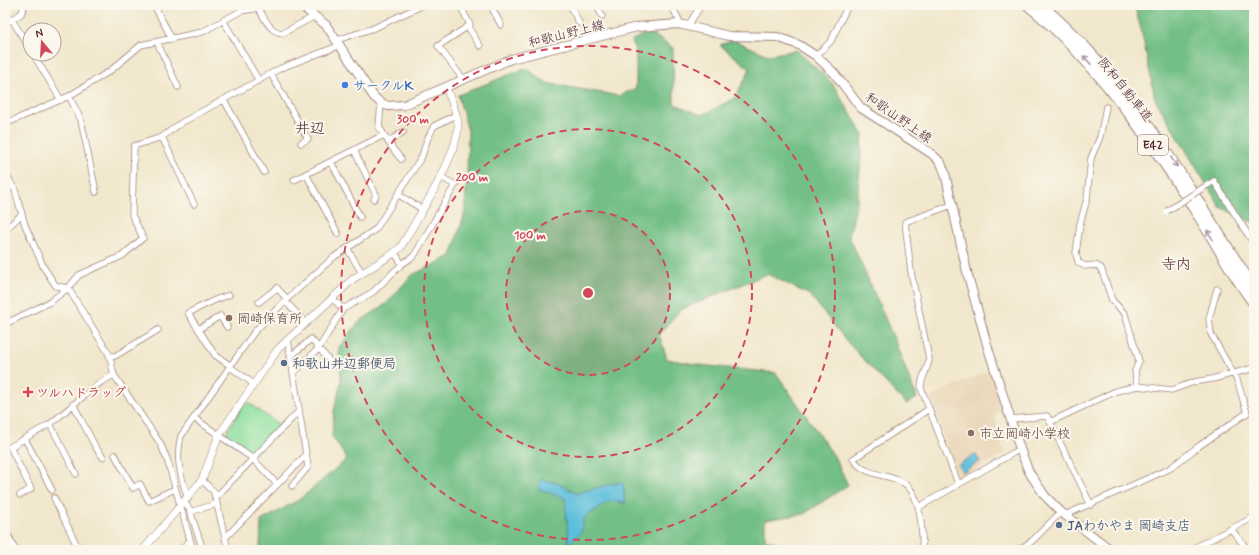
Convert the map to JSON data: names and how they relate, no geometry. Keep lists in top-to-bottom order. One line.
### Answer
{"streets":{"highway":["阪和自動車道","E42"],"main road":["和歌山野上線"]},"districts":["井辺","寺内"],"places":{"other":["サークルK","岡崎保育所","和歌山井辺郵便局","市立岡崎小学校","JAわかやま 岡崎支店"],"health":["ツルハドラッグ"]},"north":"top","rings":["300 m","200 m","100 m"]}
